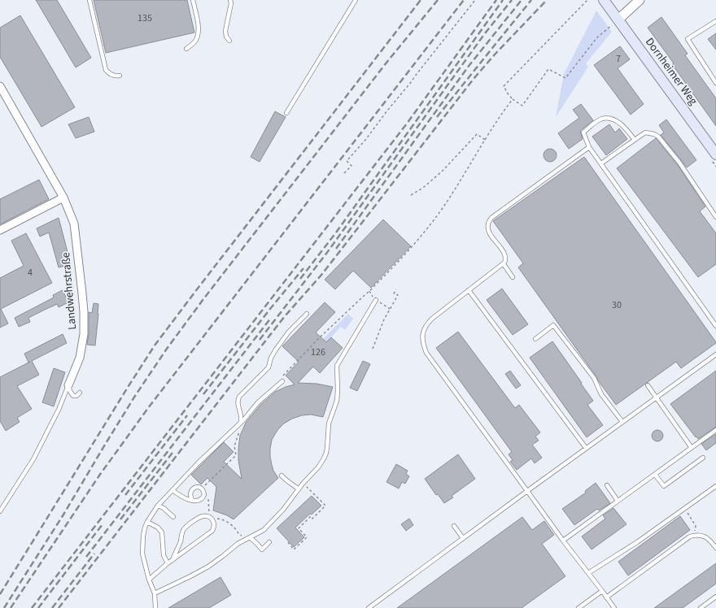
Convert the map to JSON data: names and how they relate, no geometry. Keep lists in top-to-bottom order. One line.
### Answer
{"streets":{"main road":["Dornheimer Weg"],"street":["Landwehrstraße"]},"house_numbers":["135","7","4","30","126"]}
